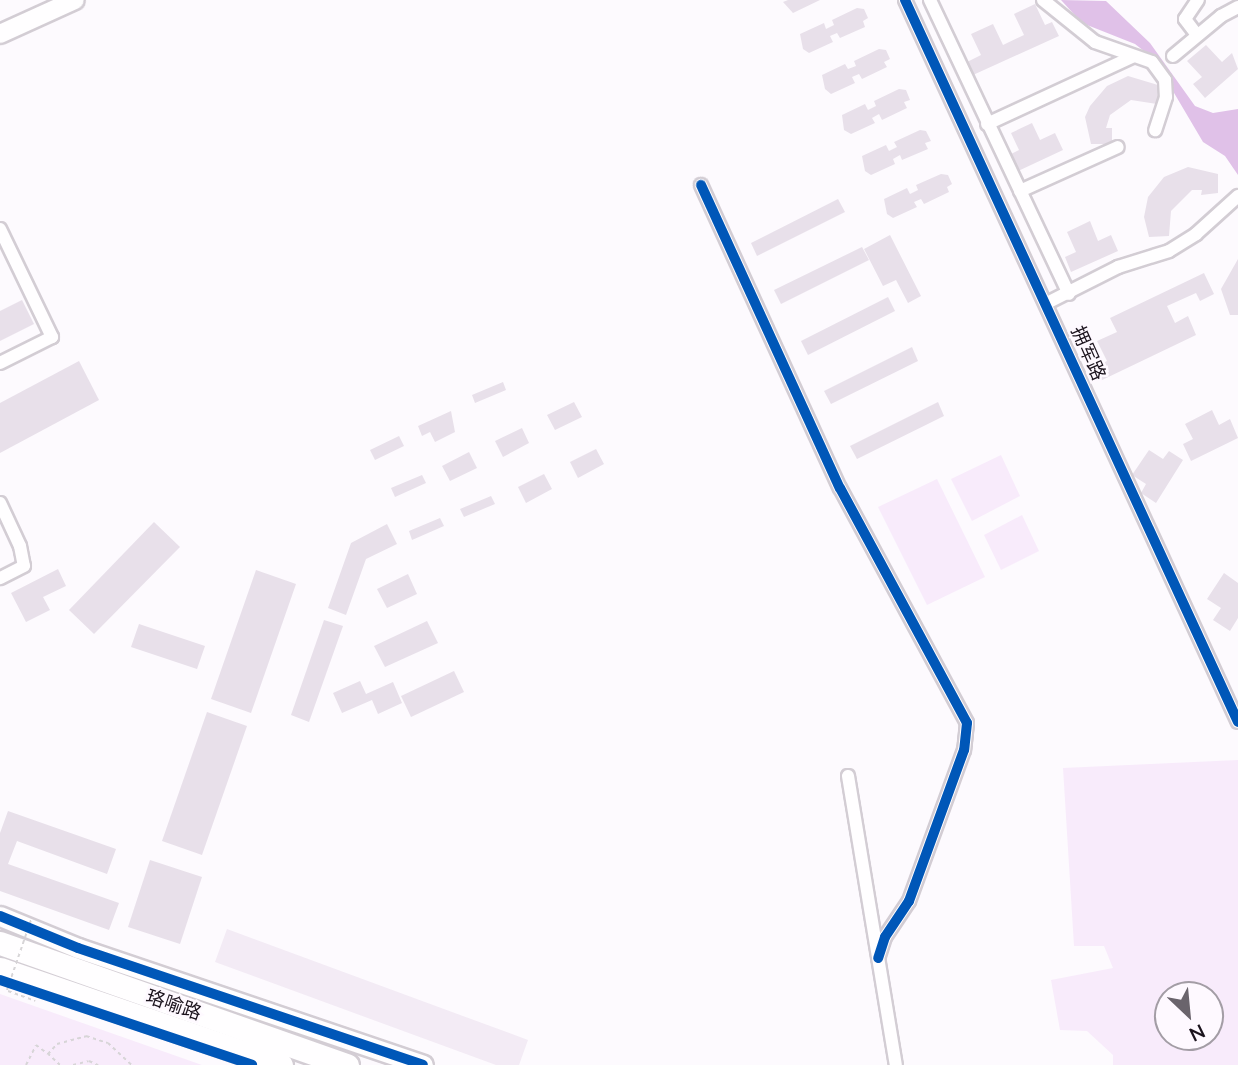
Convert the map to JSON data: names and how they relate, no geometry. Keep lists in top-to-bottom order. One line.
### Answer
{"streets":{"highway":["珞喻路"],"street":["拥军路"]},"north":"bottom right"}
